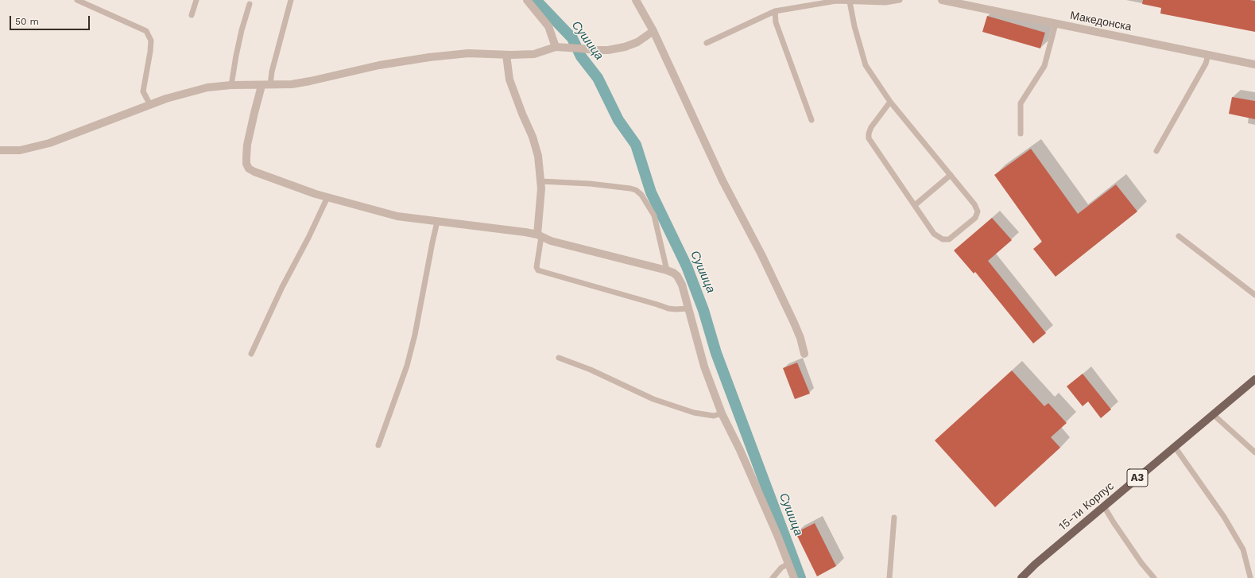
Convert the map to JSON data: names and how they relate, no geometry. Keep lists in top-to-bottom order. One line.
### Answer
{"streets":{"main road":["A3","15-ти Корпус"],"street":["Македонска"]},"water":["Сушица"],"scale_bar":"50 m"}
